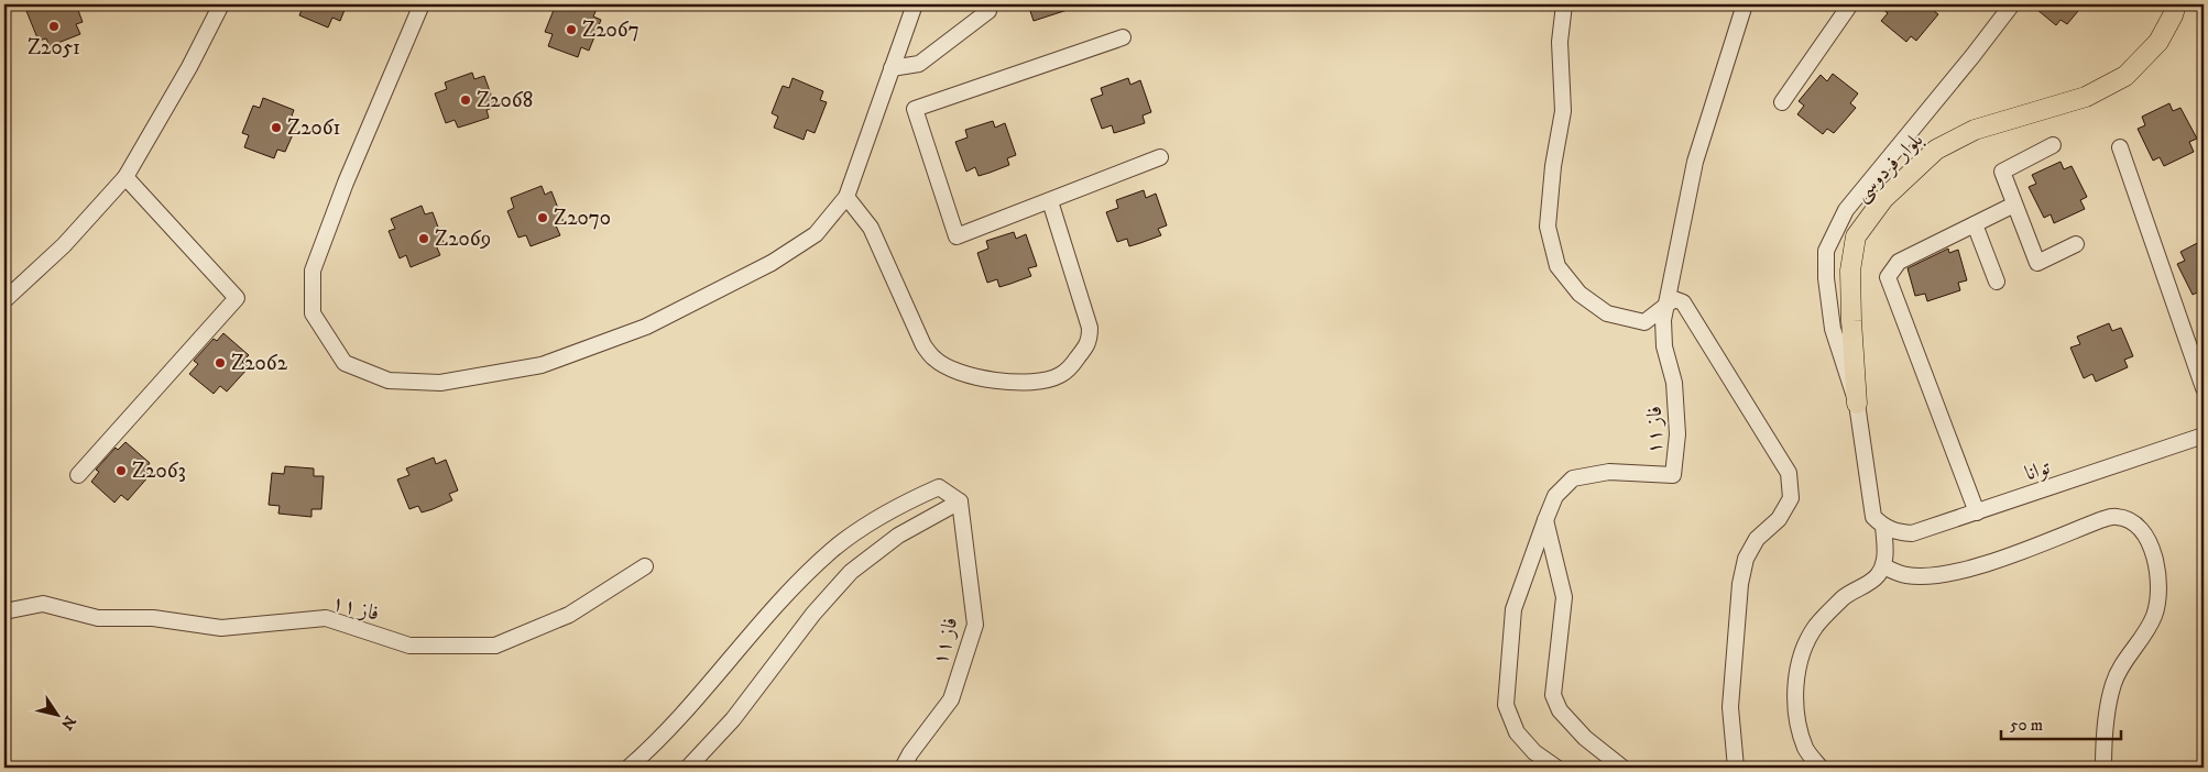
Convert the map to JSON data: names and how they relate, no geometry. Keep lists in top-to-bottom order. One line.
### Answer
{"streets":{"main road":["بلوار فردوسی"],"street":["فاز ۱۱","توانا"]},"crossings":[["بلوار فردوسی","توانا"]],"places":["Z2051","Z2067","Z2068","Z2061","Z2070","Z2069","Z2062","Z2063"],"scale_bar":"50 m","north":"bottom right"}
